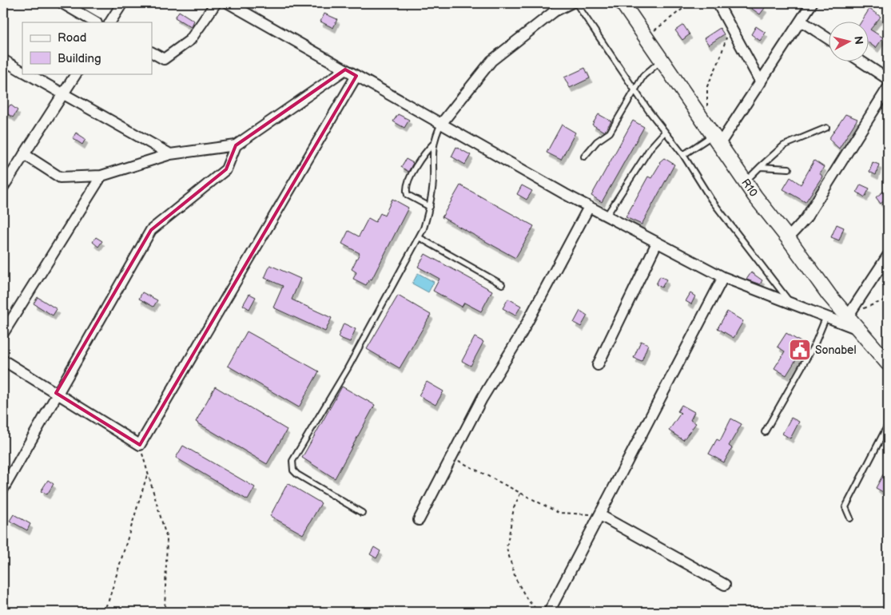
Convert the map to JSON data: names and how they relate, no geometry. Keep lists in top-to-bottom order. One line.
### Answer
{"streets":{"main road":["R10"]},"places":{"public building":["Sonabel"]},"legend":["Road","Building"],"north":"right"}
